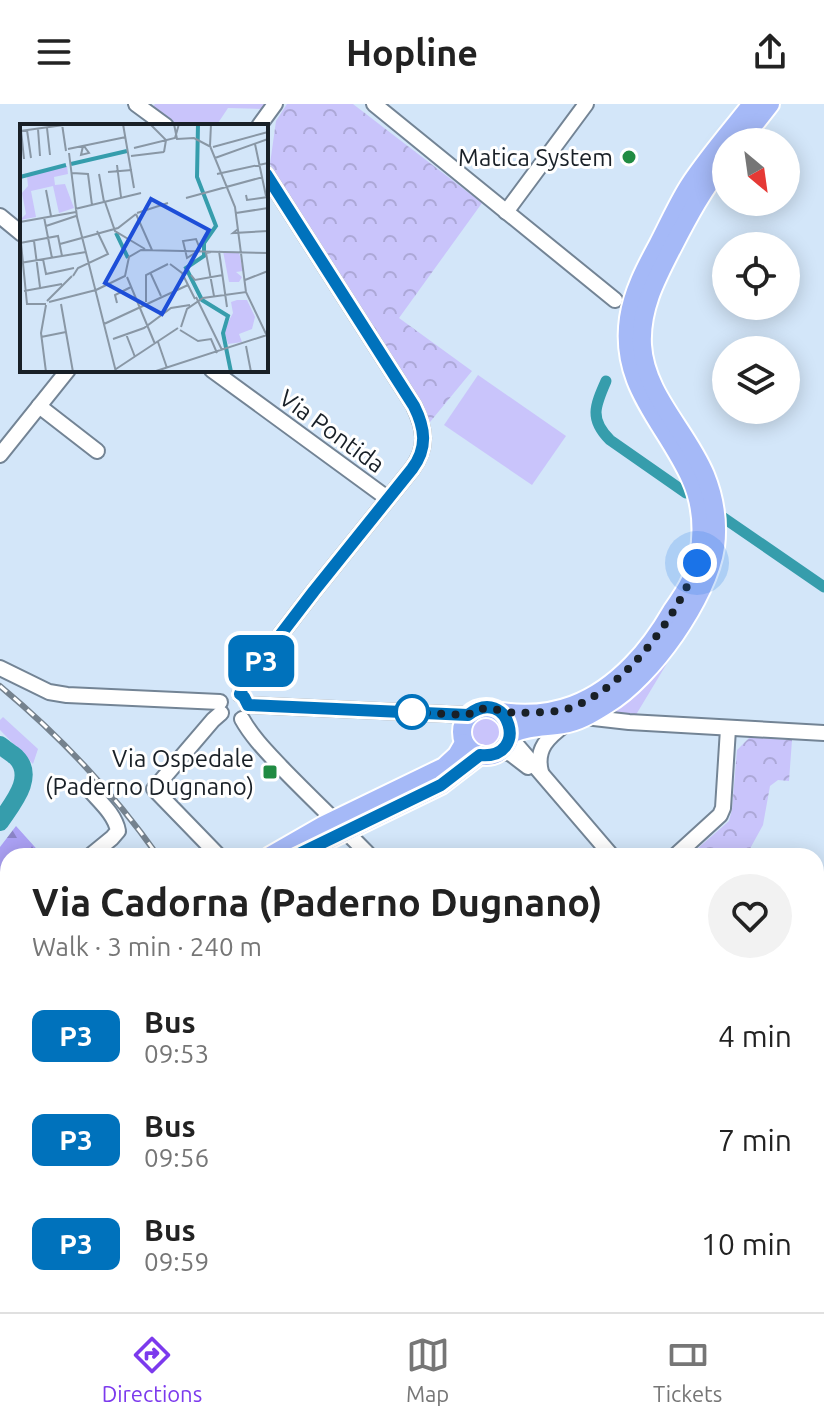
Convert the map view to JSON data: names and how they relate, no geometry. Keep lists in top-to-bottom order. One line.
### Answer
{"streets":{"street":["Via Pontida"]},"places":{"other":["Matica System"],"transit":["Via Ospedale (Paderno Dugnano)"]},"lines":["bus line P3"],"north":"bottom right","page":{"header":"Hopline","on_map":"P3","heading":["Via Cadorna (Paderno Dugnano)","Walk · 3 min · 240 m"],"list":[{"mark":"P3","name":"Bus","note":"09:53","value":"4 min"},{"mark":"P3","name":"Bus","note":"09:56","value":"7 min"},{"mark":"P3","name":"Bus","note":"09:59","value":"10 min"}],"tabs":["Directions","Map","Tickets"]}}
